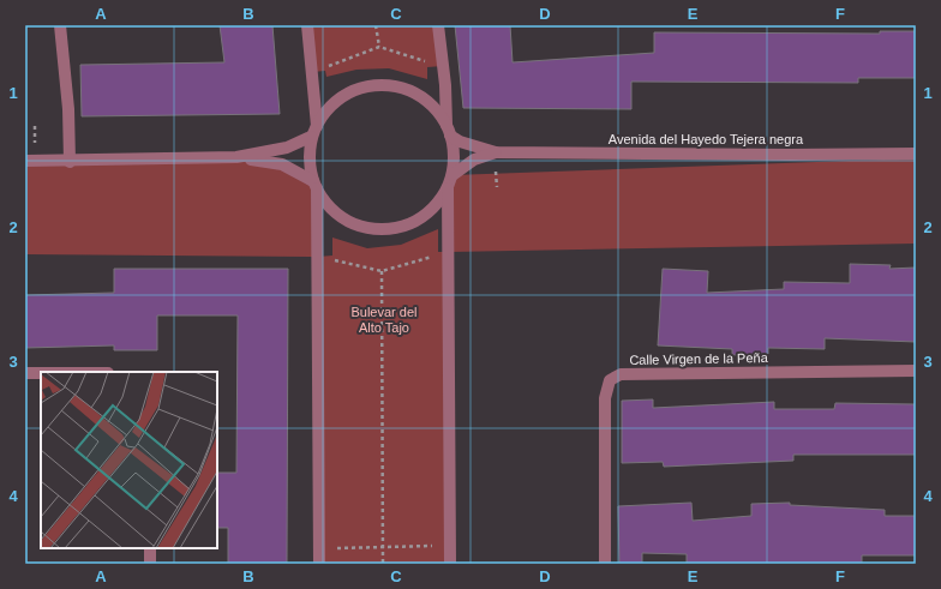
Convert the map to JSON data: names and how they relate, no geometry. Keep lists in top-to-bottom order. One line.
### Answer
{"streets":{"street":["Avenida del Hayedo Tejera negra","Calle Virgen de la Peña"]},"parks":["Bulevar del Alto Tajo"],"grid":{"columns":["A","B","C","D","E","F"],"rows":["1","2","3","4"]}}
